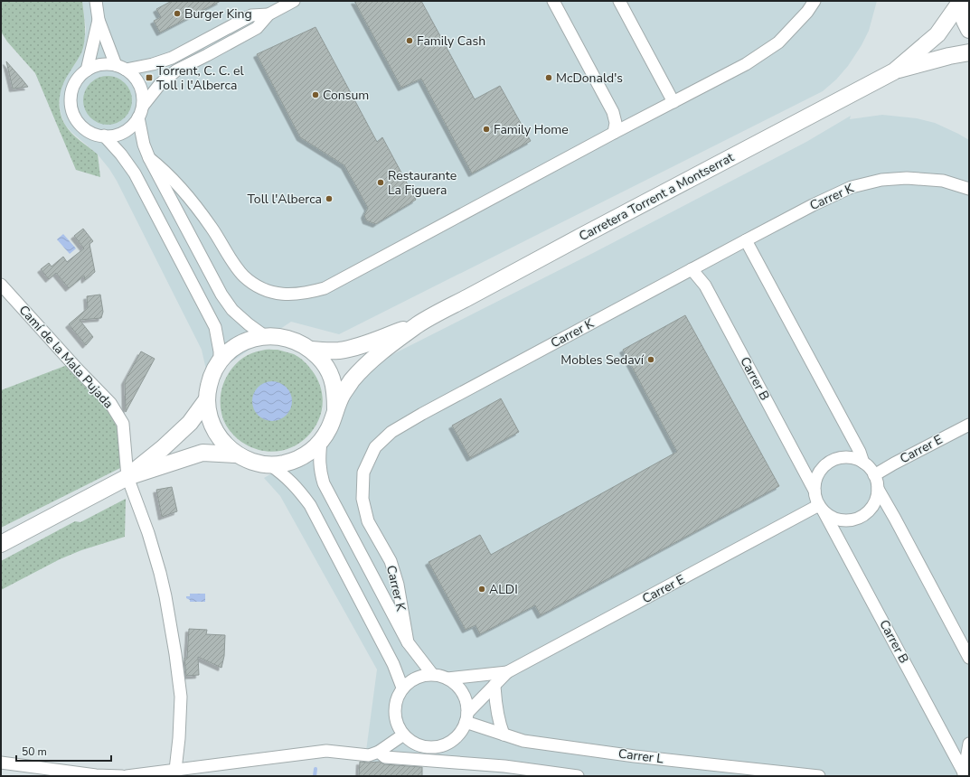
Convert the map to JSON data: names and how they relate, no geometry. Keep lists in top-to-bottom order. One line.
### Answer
{"streets":{"main road":["Carretera Torrent a Montserrat"],"street":["Carrer K","Camí de la Mala Pujada","Carrer B","Carrer E","Carrer L"]},"crossings":[["Carrer K","Carrer B"],["Carrer B","Carrer E"]],"places":{"other":["Burger King","Family Cash","McDonald's","Consum","Family Home","Restaurante La Figuera","Toll l'Alberca","Mobles Sedaví","ALDI"],"transit":["Torrent, C. C. el Toll i l'Alberca"]},"scale_bar":"50 m"}
